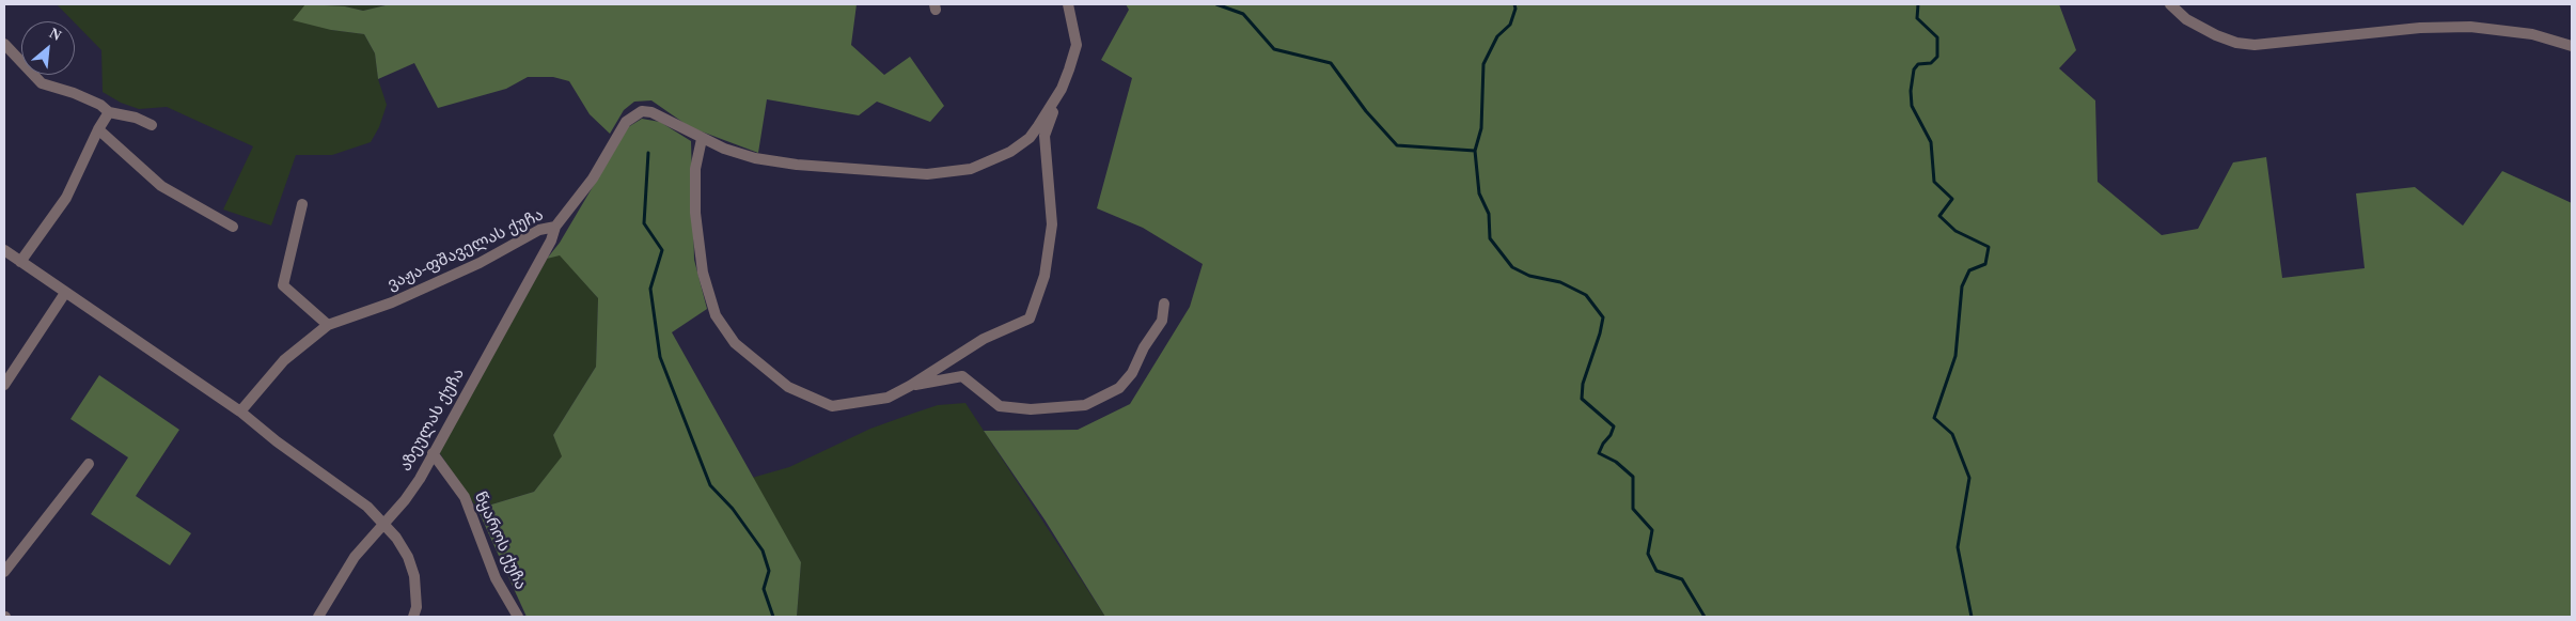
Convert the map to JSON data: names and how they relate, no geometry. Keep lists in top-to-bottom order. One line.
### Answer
{"streets":{"street":["ვაჟა-ფშაველას ქუჩა","აზეულას ქუჩა","წყაროს ქუჩა"]},"crossings":[["ვაჟა-ფშაველას ქუჩა","აზეულას ქუჩა"],["აზეულას ქუჩა","წყაროს ქუჩა"]],"north":"top right"}
